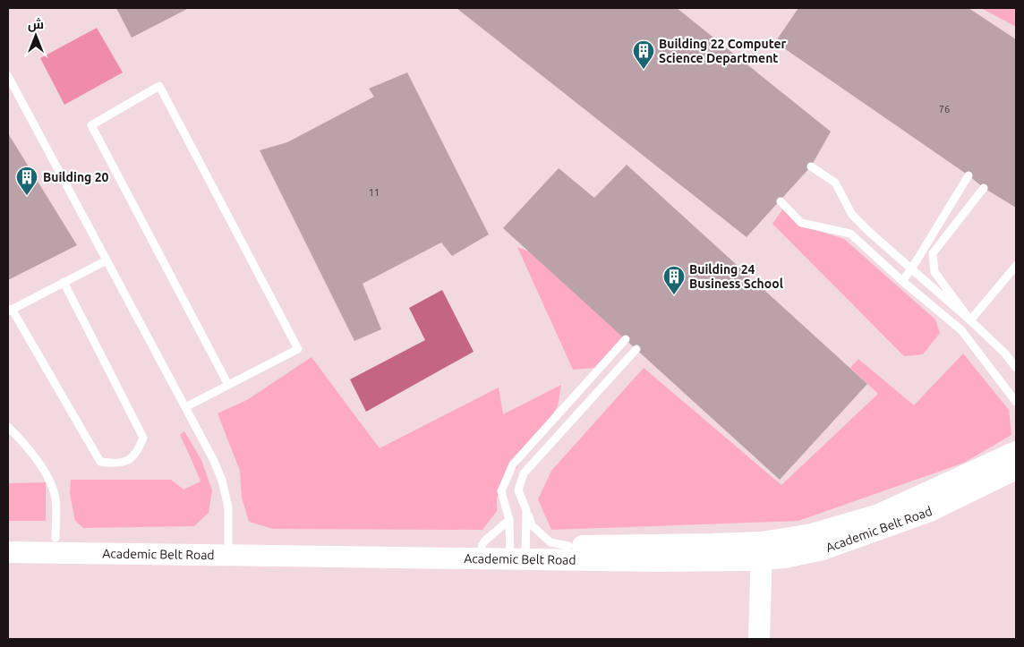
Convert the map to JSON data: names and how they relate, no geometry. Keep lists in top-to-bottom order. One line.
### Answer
{"streets":{"street":["Academic Belt Road"]},"places":{"building":["Building 22 Computer Science Department","Building 20","Building 24 Business School"]},"house_numbers":["76","11"],"north":"top"}
